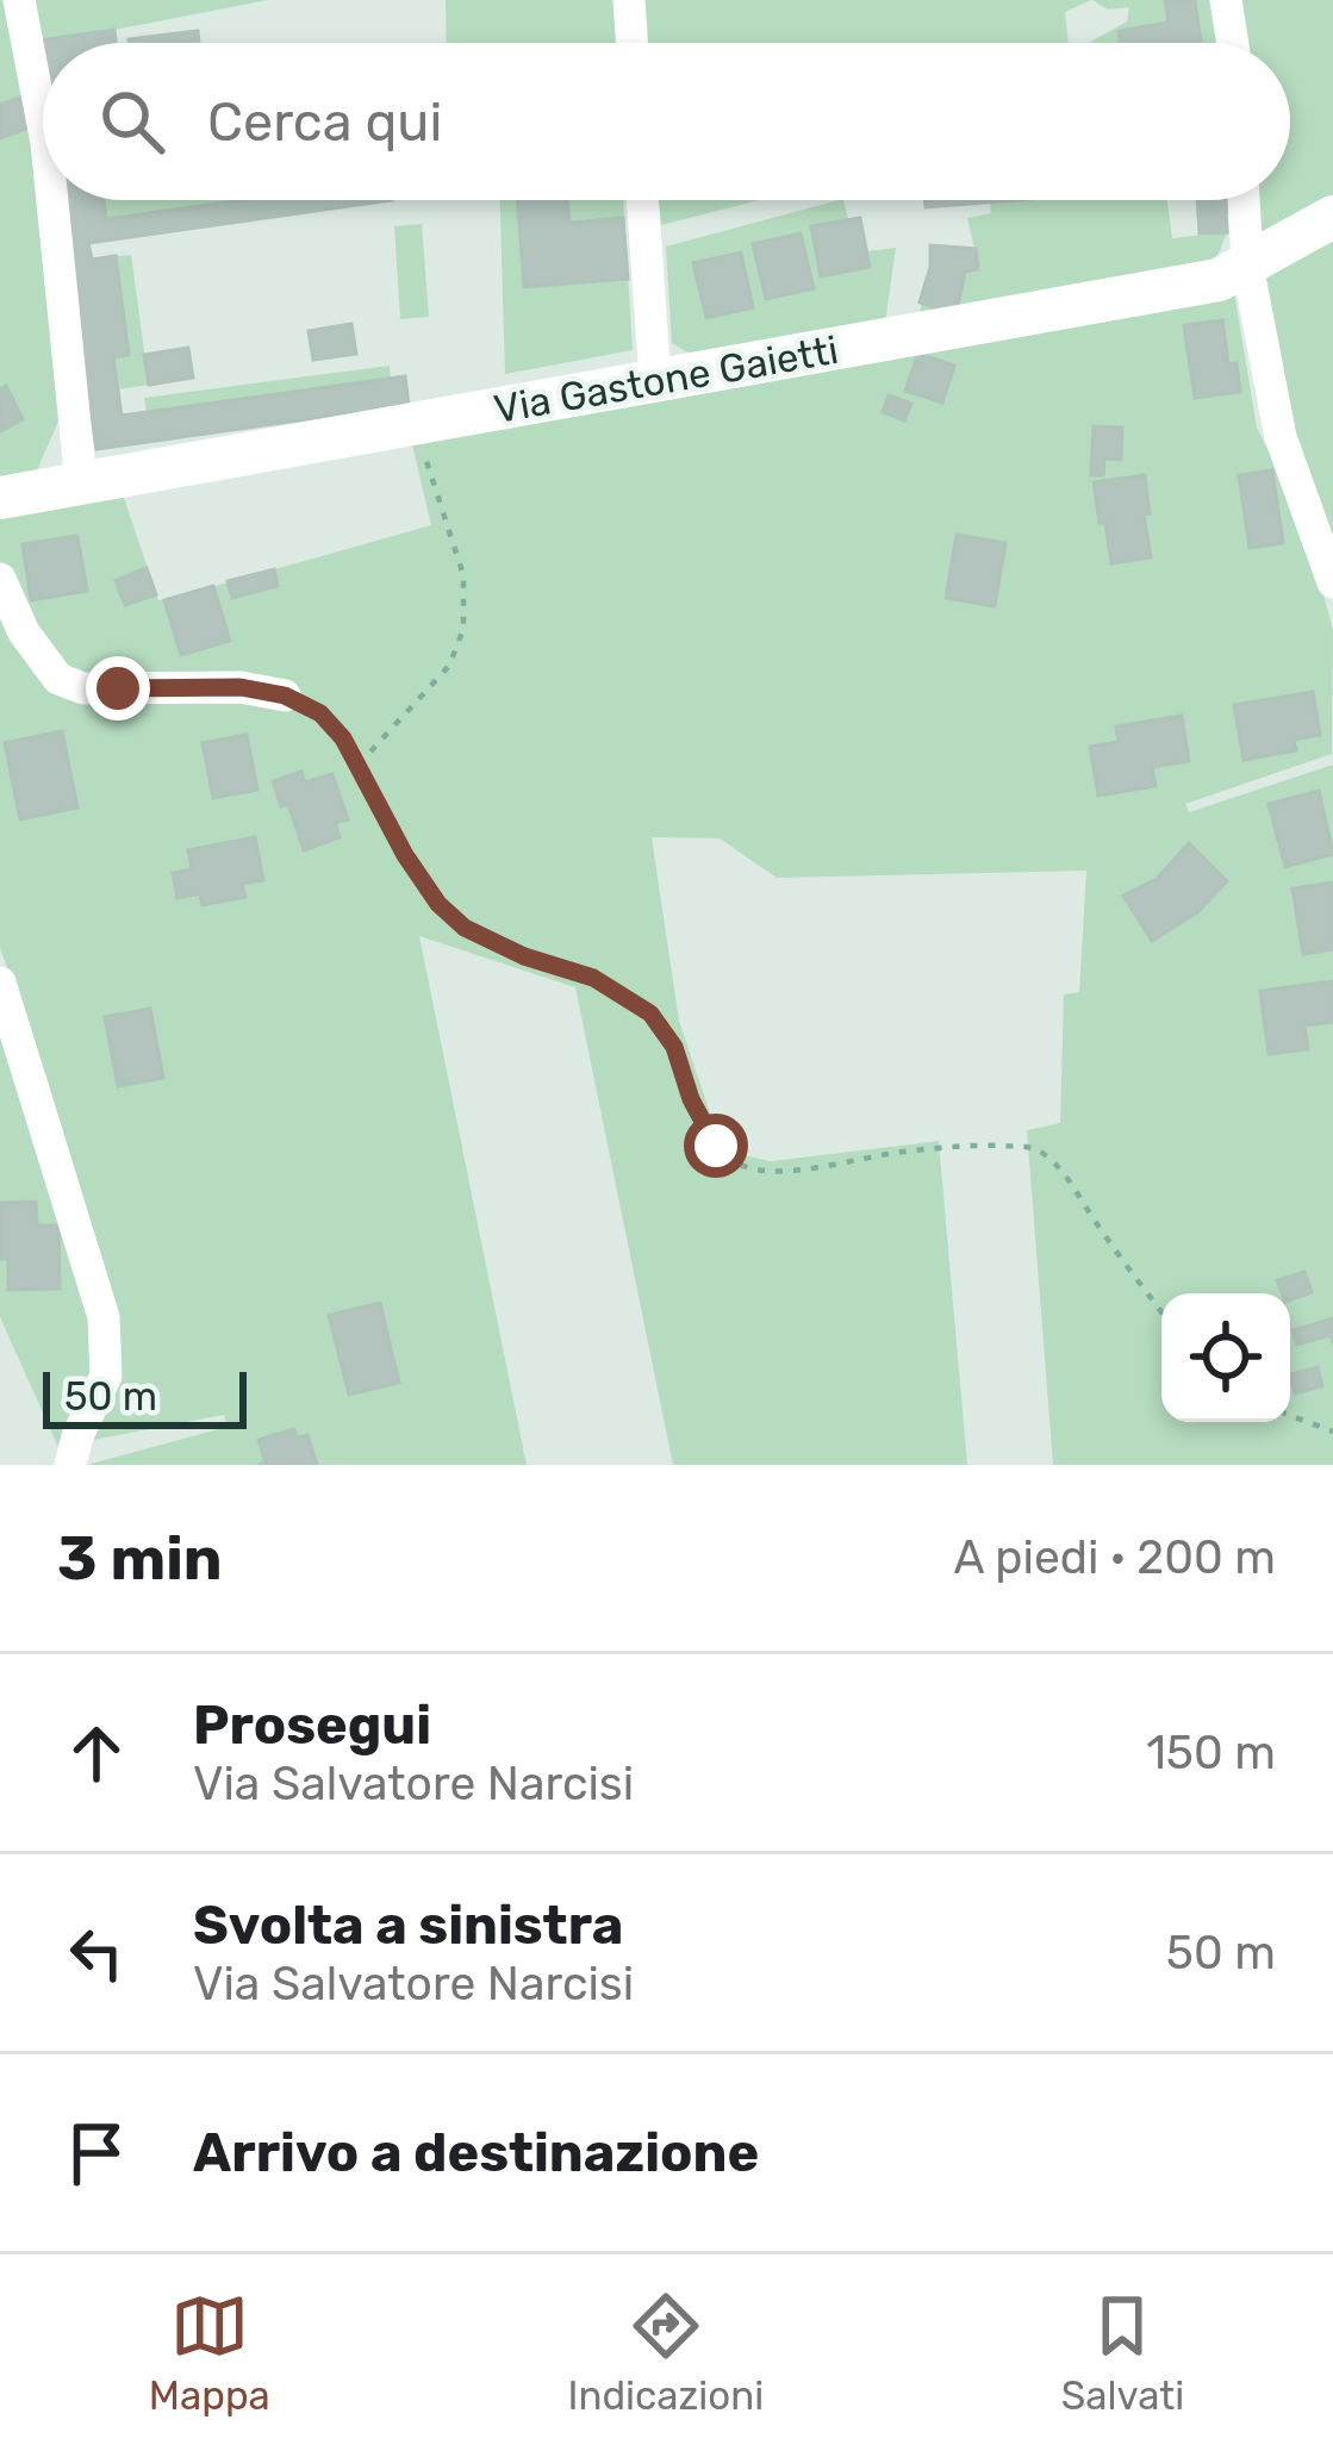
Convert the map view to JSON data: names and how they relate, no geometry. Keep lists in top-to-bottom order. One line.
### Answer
{"streets":{"main road":["Via Gastone Gaietti"]},"scale_bar":"50 m","page":{"search":"Cerca qui","scale":"50 m","heading":["3 min","A piedi · 200 m"],"list":[["Prosegui","Via Salvatore Narcisi","150 m"],["Svolta a sinistra","Via Salvatore Narcisi","50 m"],"Arrivo a destinazione"],"nav":["Mappa","Indicazioni","Salvati"]}}
